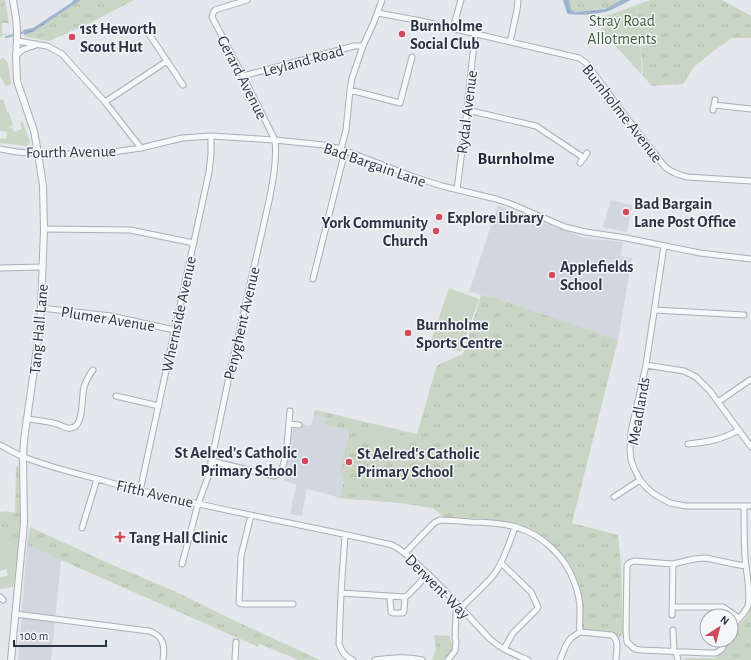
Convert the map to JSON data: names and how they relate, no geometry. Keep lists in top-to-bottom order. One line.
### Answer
{"streets":{"street":["Leyland Road","Gerard Avenue","Rydal Avenue","Burnholme Avenue","Fourth Avenue","Bad Bargain Lane","Whernside Avenue","Plumer Avenue","Penyghent Avenue","Tang Hall Lane","Meadlands","Fifth Avenue","Derwent Way"]},"crossings":[["Leyland Road","Gerard Avenue"],["Gerard Avenue","Bad Bargain Lane"],["Gerard Avenue","Penyghent Avenue"],["Rydal Avenue","Burnholme Avenue"],["Rydal Avenue","Bad Bargain Lane"],["Fourth Avenue","Bad Bargain Lane"],["Fourth Avenue","Tang Hall Lane"],["Bad Bargain Lane","Whernside Avenue"],["Bad Bargain Lane","Penyghent Avenue"],["Bad Bargain Lane","Meadlands"],["Whernside Avenue","Plumer Avenue"],["Whernside Avenue","Fifth Avenue"],["Plumer Avenue","Tang Hall Lane"],["Penyghent Avenue","Fifth Avenue"],["Tang Hall Lane","Fifth Avenue"],["Fifth Avenue","Derwent Way"]],"districts":["Burnholme"],"parks":["Stray Road Allotments"],"places":{"other":["Burnholme Social Club","1st Heworth Scout Hut","Bad Bargain Lane Post Office","Explore Library","York Community Church","Applefields School","Burnholme Sports Centre","St Aelred’s Catholic Primary School","St Aelred's Catholic Primary School"],"health":["Tang Hall Clinic"]},"scale_bar":"100 m","north":"top right"}
